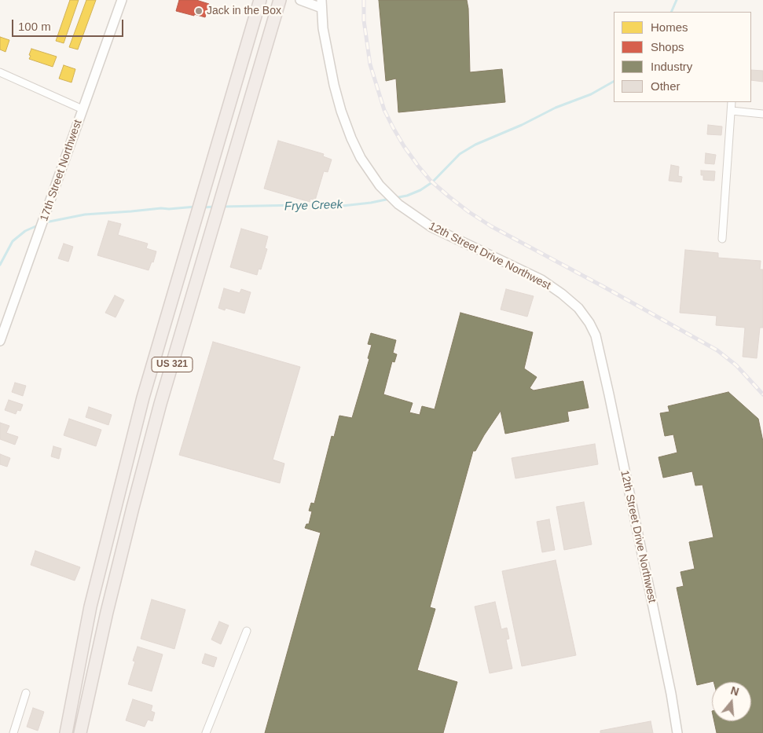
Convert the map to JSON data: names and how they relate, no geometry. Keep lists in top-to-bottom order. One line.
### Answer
{"streets":{"highway":["US 321"],"street":["17th Street Northwest","12th Street Drive Northwest"]},"water":["Frye Creek"],"places":["Jack in the Box"],"legend":["Homes","Shops","Industry","Other"],"scale_bar":"100 m","north":"top"}
